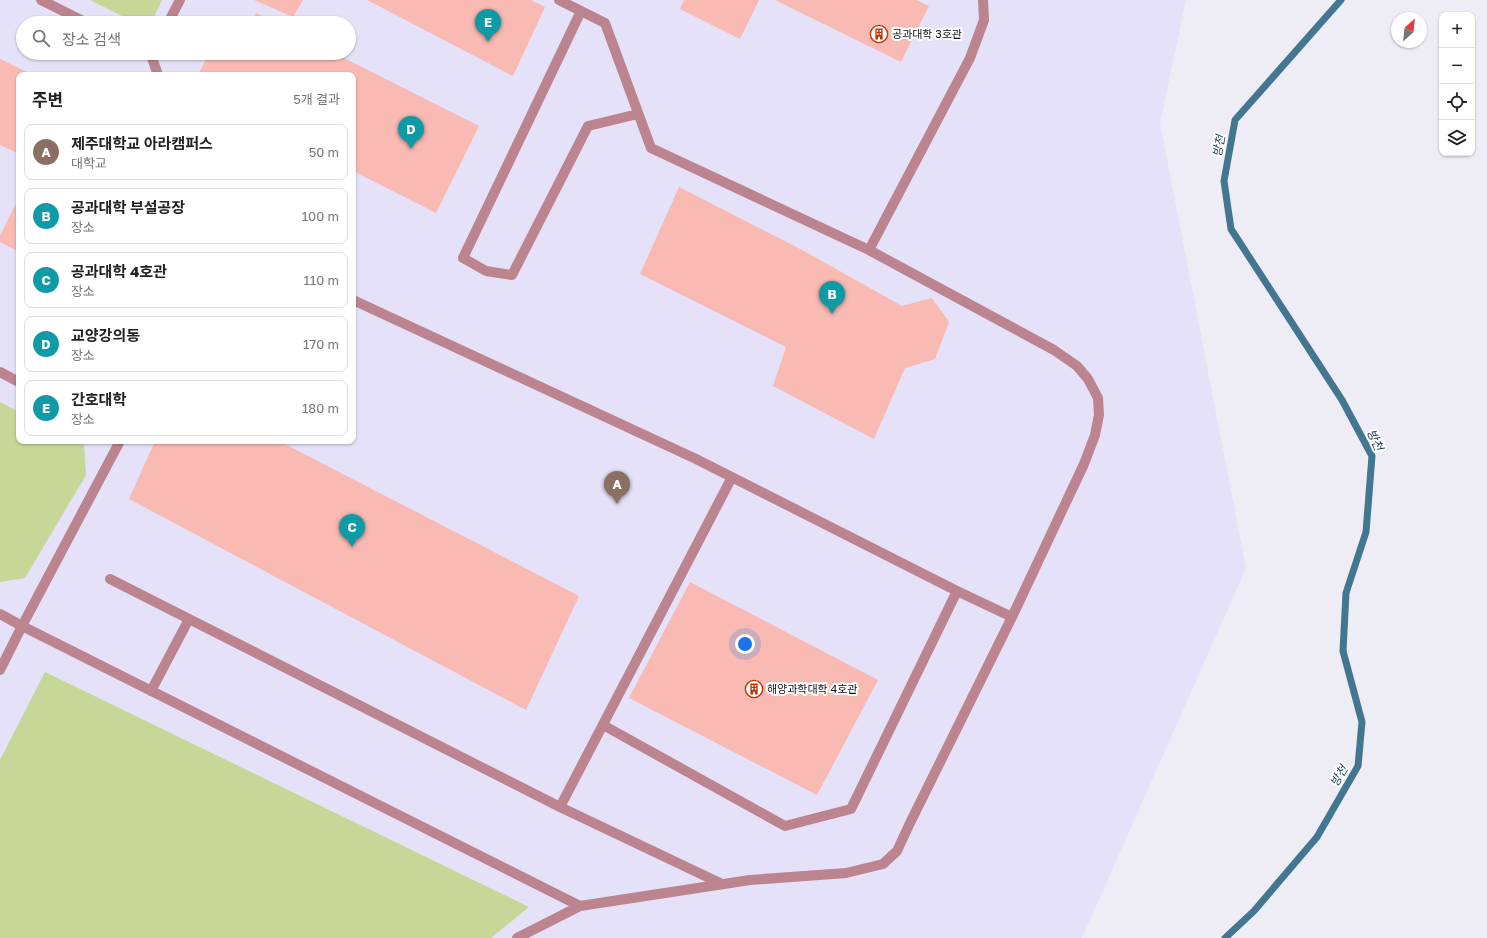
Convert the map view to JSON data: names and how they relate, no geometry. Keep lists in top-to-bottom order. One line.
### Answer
{"water":["방천"],"places":{"building":["공과대학 3호관","해양과학대학 4호관"]},"north":"top right","page":{"pins":["E","D","B","A","C"],"map_buttons":["+","−"],"search":"장소 검색","heading":["주변","5개 결과"],"list":[{"mark":"A","name":"제주대학교 아라캠퍼스","note":"대학교","value":"50 m"},{"mark":"B","name":"공과대학 부설공장","note":"장소","value":"100 m"},{"mark":"C","name":"공과대학 4호관","note":"장소","value":"110 m"},{"mark":"D","name":"교양강의동","note":"장소","value":"170 m"},{"mark":"E","name":"간호대학","note":"장소","value":"180 m"}]}}
